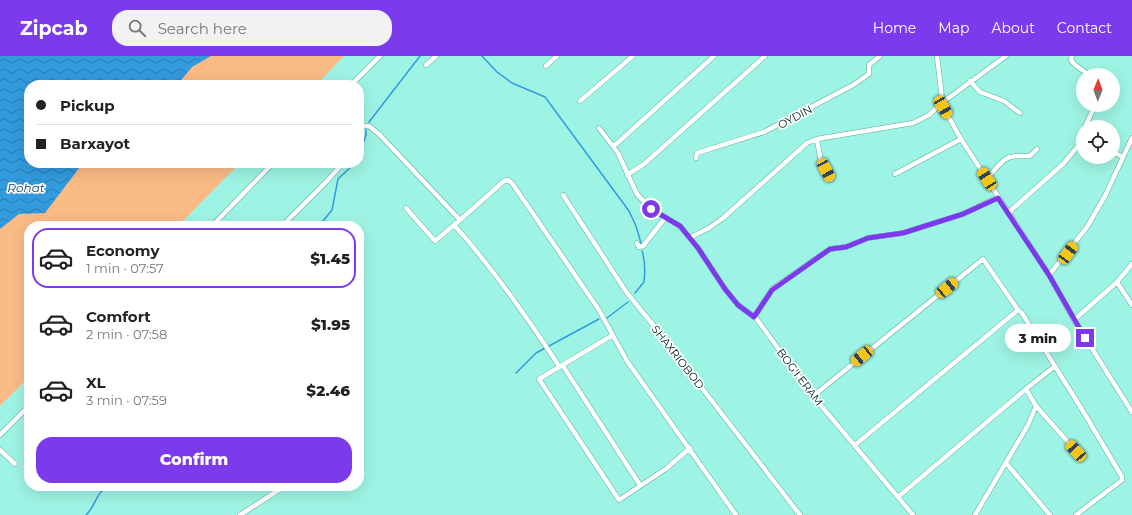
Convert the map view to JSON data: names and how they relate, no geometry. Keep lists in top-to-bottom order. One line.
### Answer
{"streets":{"street":["OYDIN","SHAXRIOBOD","BOG'I ERAM"]},"water":["Rohat"],"north":"top","page":{"header":"Zipcab","search":"Search here","nav":["Home","Map","About","Contact"],"banner":["Pickup","Barxayot"],"list":[{"name":"Economy","note":"1 min · 07:57","value":"$1.45"},{"name":"Comfort","note":"2 min · 07:58","value":"$1.95"},{"name":"XL","note":"3 min · 07:59","value":"$2.46"}],"bubble":"3 min","buttons":"Confirm"}}
